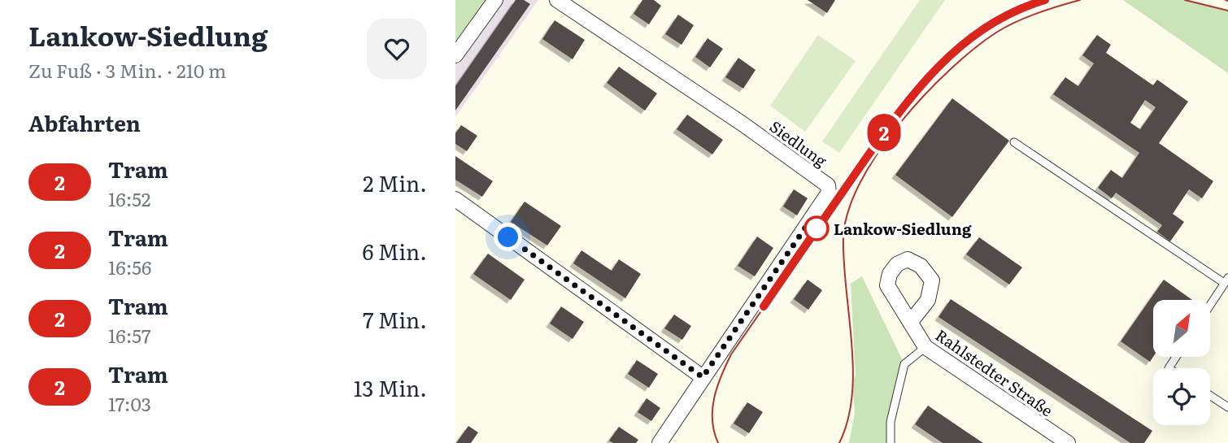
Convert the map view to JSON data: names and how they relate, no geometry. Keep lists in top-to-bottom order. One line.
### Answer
{"streets":{"street":["Siedlung","Rahlstedter Straße"]},"places":["Lankow-Siedlung"],"lines":["tram line 2"],"north":"top right","page":{"heading":[["Lankow-Siedlung","Zu Fuß · 3 Min. · 210 m"],"Abfahrten"],"on_map":"2","list":[{"mark":"2","name":"Tram","note":"16:52","value":"2 Min."},{"mark":"2","name":"Tram","note":"16:56","value":"6 Min."},{"mark":"2","name":"Tram","note":"16:57","value":"7 Min."},{"mark":"2","name":"Tram","note":"17:03","value":"13 Min."}]}}
